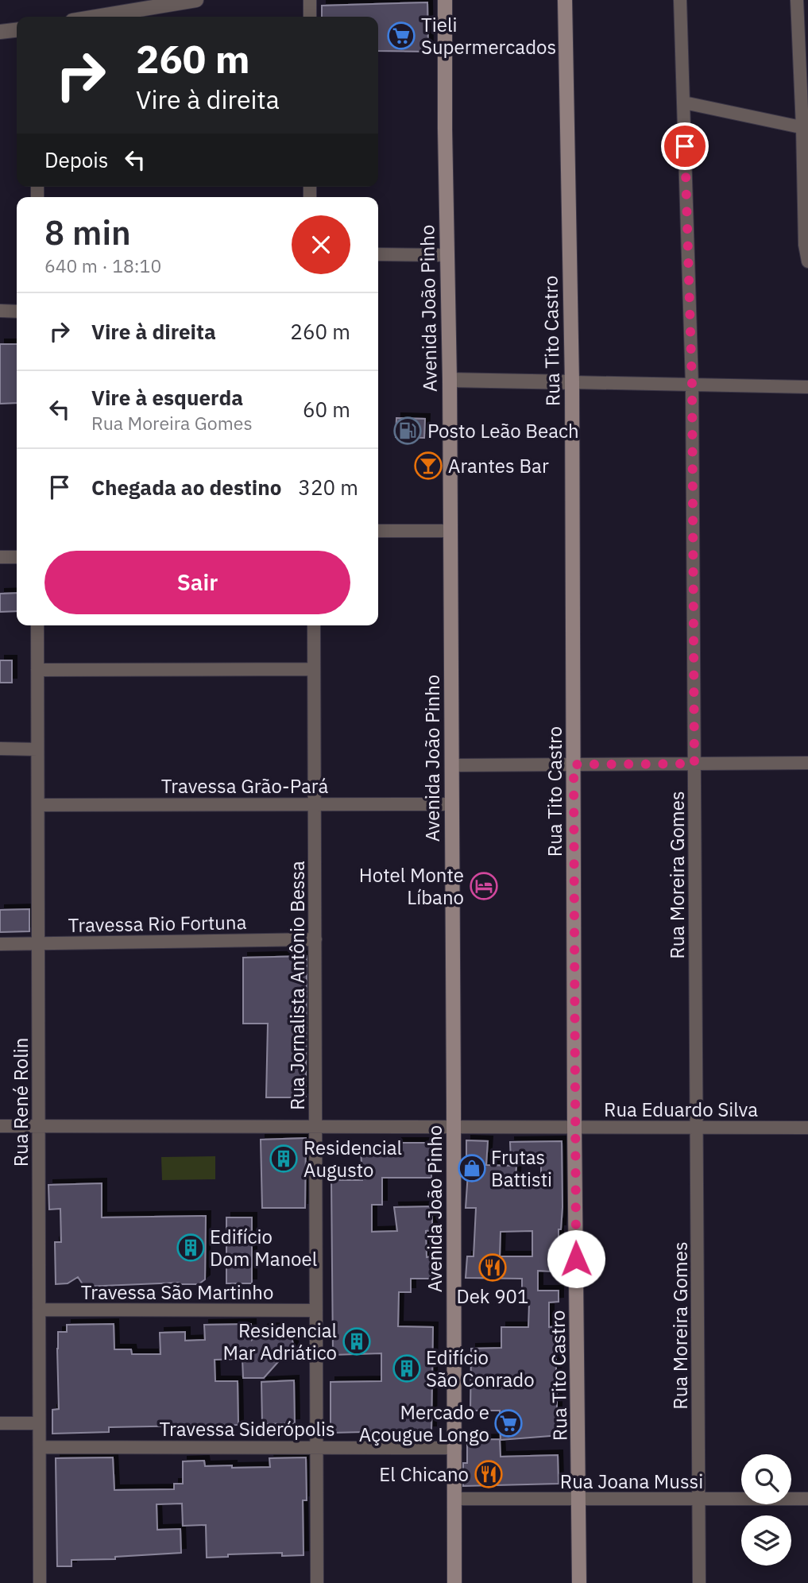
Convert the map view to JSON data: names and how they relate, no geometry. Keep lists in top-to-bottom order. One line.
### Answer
{"streets":{"main road":["Avenida João Pinho","Rua Tito Castro"],"street":["Travessa Grão-Pará","Rua Moreira Gomes","Travessa Rio Fortuna","Rua Jornalista Antônio Bessa","Rua René Rolin","Rua Eduardo Silva","Travessa São Martinho","Travessa Siderópolis","Rua Joana Mussi"]},"crossings":[["Avenida João Pinho","Travessa Grão-Pará"],["Avenida João Pinho","Rua Eduardo Silva"],["Avenida João Pinho","Travessa Siderópolis"],["Avenida João Pinho","Rua Joana Mussi"],["Rua Tito Castro","Rua Eduardo Silva"],["Rua Tito Castro","Rua Joana Mussi"],["Travessa Grão-Pará","Rua Jornalista Antônio Bessa"],["Travessa Grão-Pará","Rua René Rolin"],["Rua Moreira Gomes","Rua Eduardo Silva"],["Rua Moreira Gomes","Rua Joana Mussi"],["Travessa Rio Fortuna","Rua Jornalista Antônio Bessa"],["Travessa Rio Fortuna","Rua René Rolin"],["Rua Jornalista Antônio Bessa","Rua Eduardo Silva"],["Rua Jornalista Antônio Bessa","Travessa São Martinho"],["Rua Jornalista Antônio Bessa","Travessa Siderópolis"],["Rua René Rolin","Rua Eduardo Silva"],["Rua René Rolin","Travessa São Martinho"],["Rua René Rolin","Travessa Siderópolis"]],"places":{"supermarket":["Tieli Supermercados","Mercado e Açougue Longo"],"fuel station":["Posto Leão Beach"],"bar":["Arantes Bar"],"hotel":["Hotel Monte Líbano"],"building":["Residencial Augusto","Edifício Dom Manoel","Residencial Mar Adriático","Edifício São Conrado"],"shop":["Frutas Battisti"],"restaurant":["Dek 901","El Chicano"]},"page":{"turn":["260 m","Vire à direita"],"then":"Depois","heading":["8 min","640 m · 18:10"],"list":[{"name":"Vire à direita","value":"260 m"},{"name":"Vire à esquerda","note":"Rua Moreira Gomes","value":"60 m"},{"name":"Chegada ao destino","value":"320 m"}],"buttons":"Sair"}}
